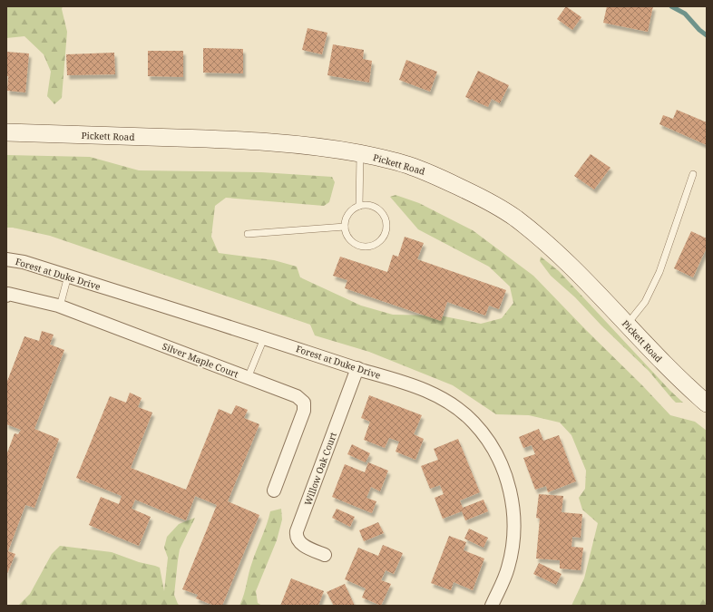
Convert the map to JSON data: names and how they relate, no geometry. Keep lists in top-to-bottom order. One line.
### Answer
{"streets":{"street":["Pickett Road","Forest at Duke Drive","Silver Maple Court","Willow Oak Court"]},"crossings":[["Forest at Duke Drive","Willow Oak Court"]]}
